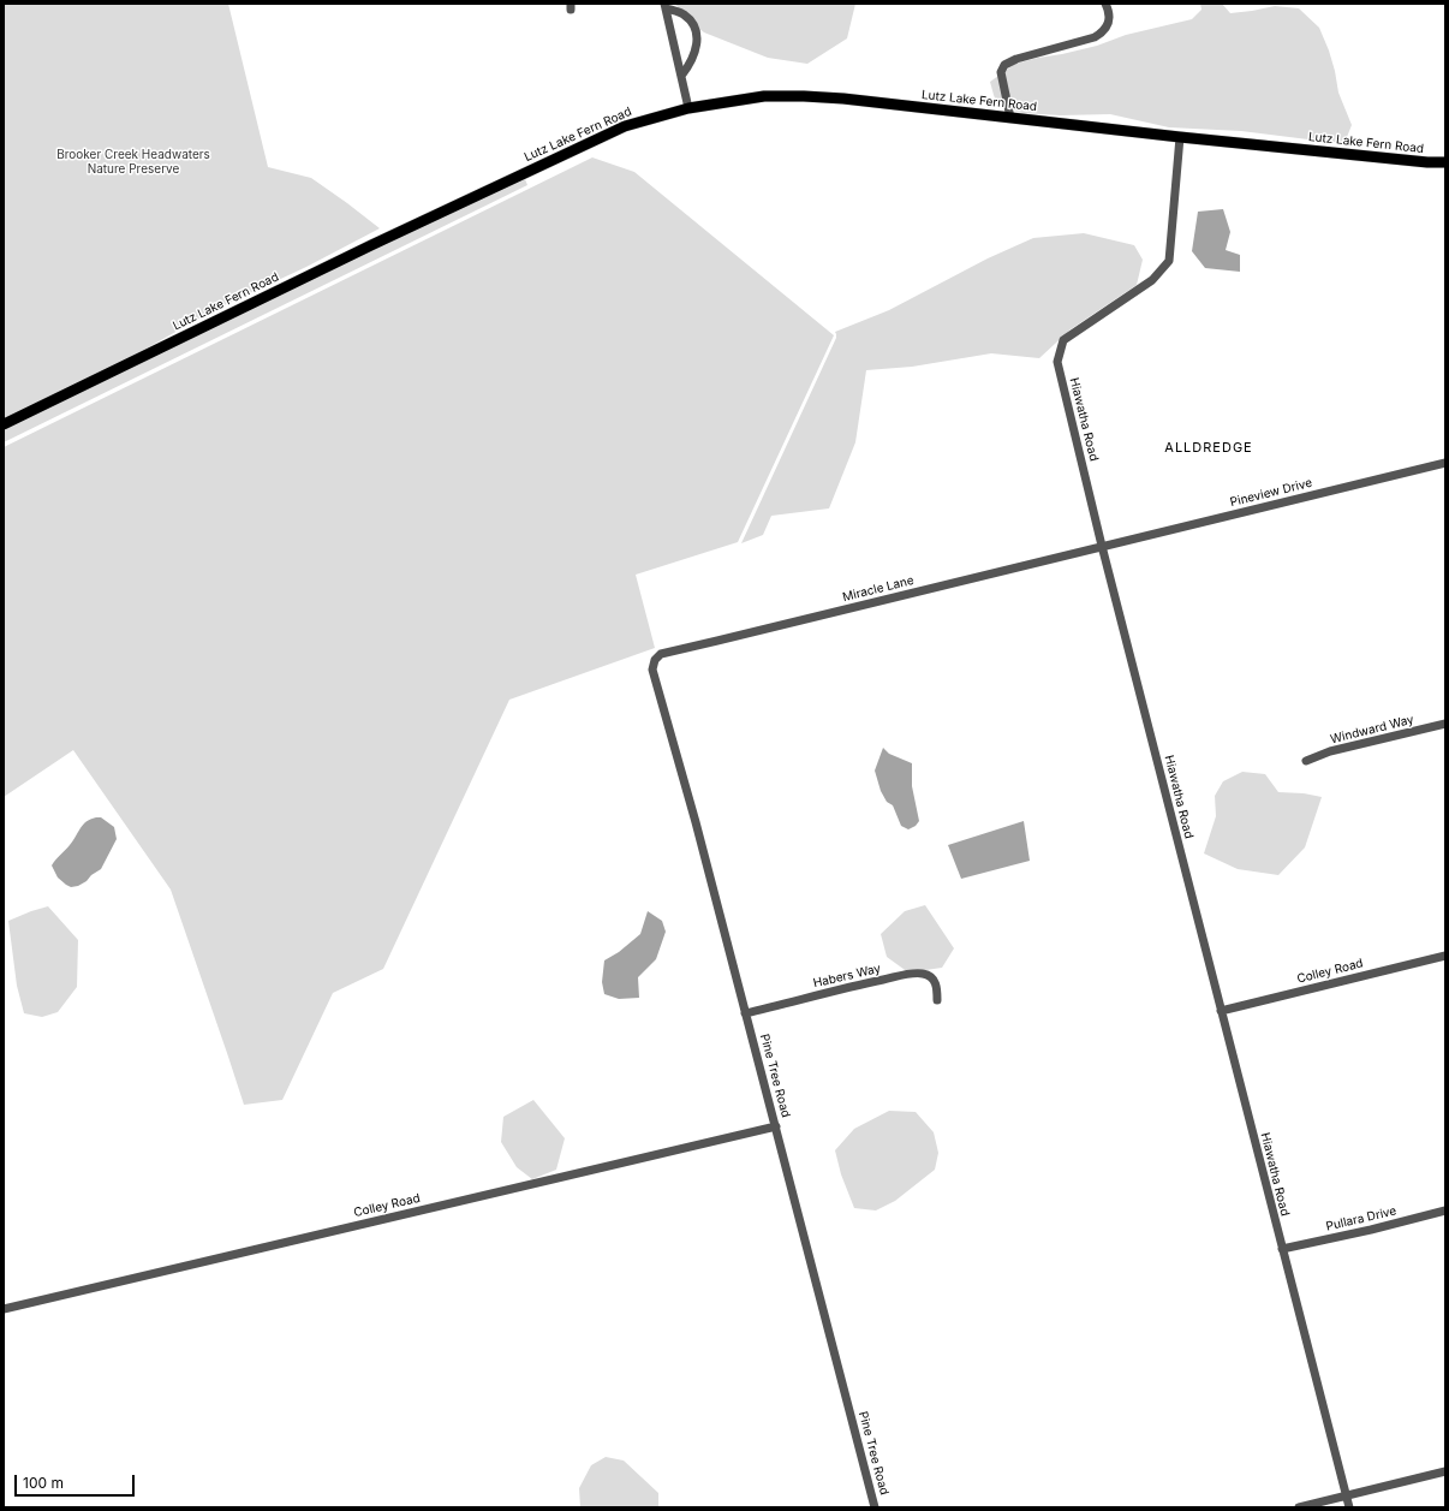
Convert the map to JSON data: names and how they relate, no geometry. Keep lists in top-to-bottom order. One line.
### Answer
{"streets":{"main road":["Lutz Lake Fern Road"],"street":["Hiawatha Road","Pineview Drive","Miracle Lane","Windward Way","Colley Road","Habers Way","Pine Tree Road","Pullara Drive"]},"crossings":[["Lutz Lake Fern Road","Hiawatha Road"],["Hiawatha Road","Pineview Drive"],["Hiawatha Road","Miracle Lane"],["Hiawatha Road","Colley Road"],["Hiawatha Road","Pullara Drive"],["Pineview Drive","Miracle Lane"],["Miracle Lane","Pine Tree Road"],["Colley Road","Pine Tree Road"],["Habers Way","Pine Tree Road"]],"districts":["ALLDREDGE"],"parks":["Brooker Creek Headwaters Nature Preserve"],"scale_bar":"100 m"}
